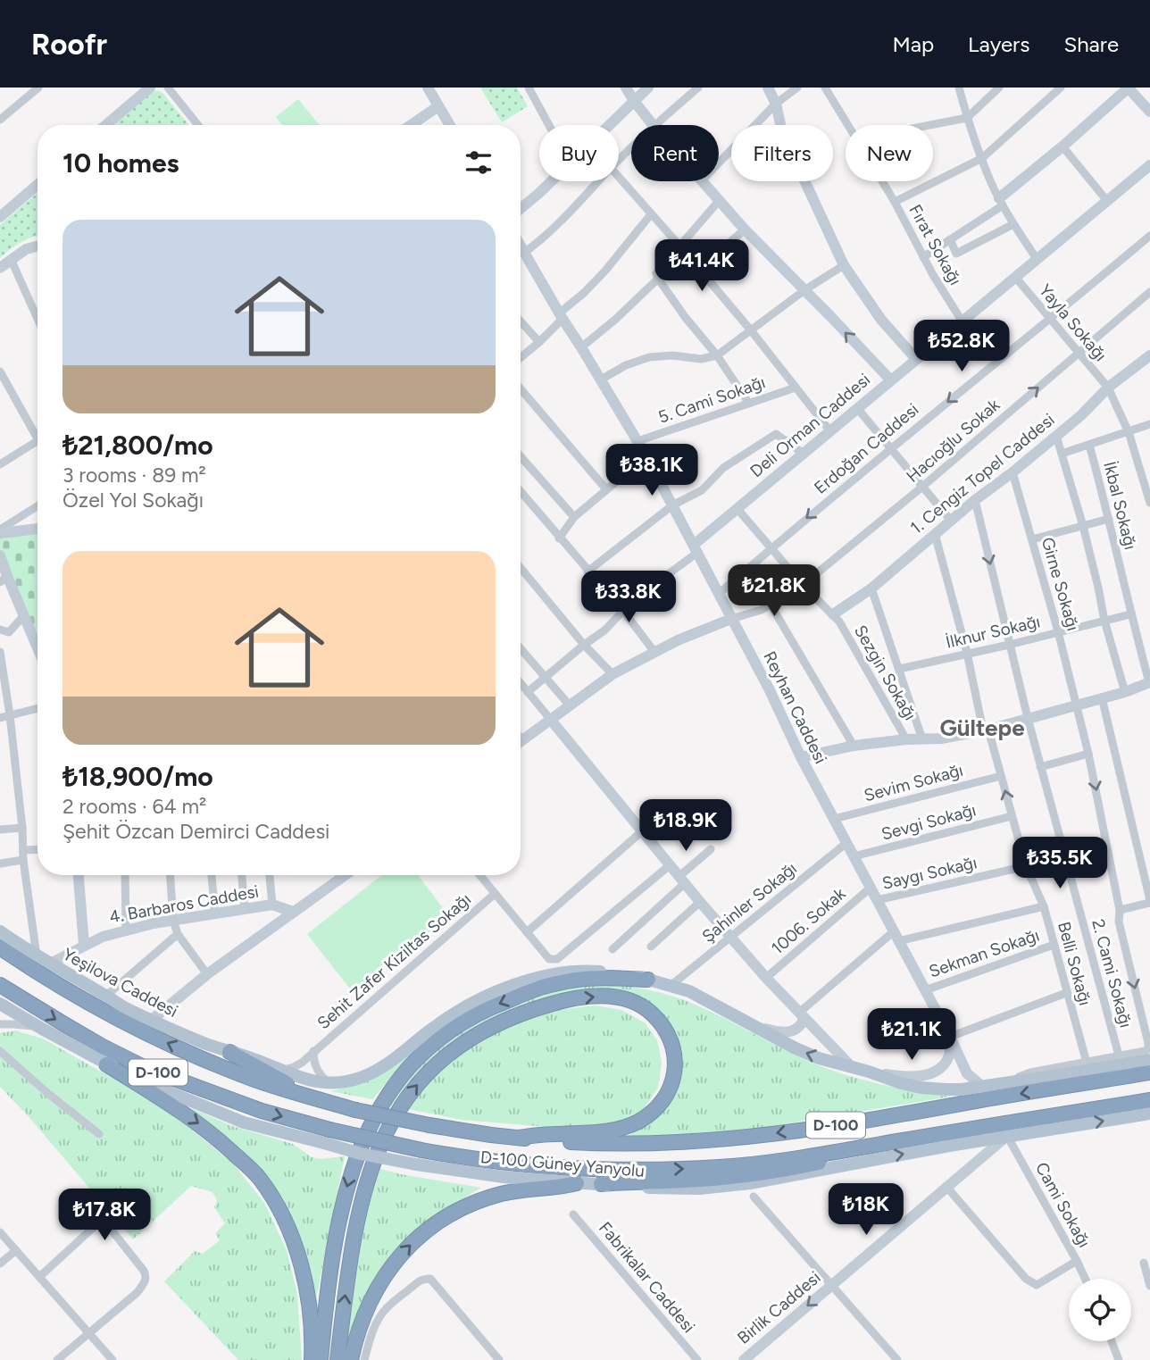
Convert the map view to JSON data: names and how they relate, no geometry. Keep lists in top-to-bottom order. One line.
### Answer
{"streets":{"highway":["D-100"],"main road":["Yeşilova Caddesi","D-100 Güney Yanyolu"],"street":["Fırat Sokağı","Yayla Sokağı","5. Cami Sokağı","Deli Orman Caddesi","Hacıoğlu Sokak","Erdoğan Caddesi","1. Cengiz Topel Caddesi","İkbal Sokağı","Girne Sokağı","İlknur Sokağı","Sezgin Sokağı","Reyhan Caddesi","Sevim Sokağı","Sevgi Sokağı","Saygı Sokağı","Şahinler Sokağı","4. Barbaros Caddesi","1006. Sokak","Sekman Sokağı","Sehit Zafer Kiziltas Sokağı","Belli Sokağı","2. Cami Sokağı","Cami Sokağı","Fabrikalar Caddesi","Birlik Caddesi"]},"crossings":[["Fırat Sokağı","Deli Orman Caddesi"],["Yayla Sokağı","Deli Orman Caddesi"],["Yayla Sokağı","Hacıoğlu Sokak"],["Yayla Sokağı","Erdoğan Caddesi"],["Yayla Sokağı","1. Cengiz Topel Caddesi"],["5. Cami Sokağı","Reyhan Caddesi"],["Deli Orman Caddesi","Sezgin Sokağı"],["Deli Orman Caddesi","Reyhan Caddesi"],["Hacıoğlu Sokak","Sezgin Sokağı"],["Hacıoğlu Sokak","Reyhan Caddesi"],["Erdoğan Caddesi","Sezgin Sokağı"],["Erdoğan Caddesi","Reyhan Caddesi"],["1. Cengiz Topel Caddesi","Girne Sokağı"],["1. Cengiz Topel Caddesi","Sezgin Sokağı"],["1. Cengiz Topel Caddesi","Belli Sokağı"],["1. Cengiz Topel Caddesi","2. Cami Sokağı"],["İkbal Sokağı","İlknur Sokağı"],["Girne Sokağı","İlknur Sokağı"],["İlknur Sokağı","Belli Sokağı"],["İlknur Sokağı","2. Cami Sokağı"],["Reyhan Caddesi","Sevim Sokağı"],["Reyhan Caddesi","Sevgi Sokağı"],["Reyhan Caddesi","Saygı Sokağı"],["Reyhan Caddesi","Şahinler Sokağı"],["Reyhan Caddesi","1006. Sokak"],["Reyhan Caddesi","Sekman Sokağı"],["Sevim Sokağı","Belli Sokağı"],["Sevgi Sokağı","Belli Sokağı"],["Saygı Sokağı","Belli Sokağı"],["4. Barbaros Caddesi","Yeşilova Caddesi"],["Sekman Sokağı","Belli Sokağı"],["Sehit Zafer Kiziltas Sokağı","Yeşilova Caddesi"],["D-100","D-100 Güney Yanyolu"],["D-100 Güney Yanyolu","Cami Sokağı"],["D-100 Güney Yanyolu","Birlik Caddesi"],["Cami Sokağı","Birlik Caddesi"]],"one_way":["Hacıoğlu Sokak","Erdoğan Caddesi"],"districts":["Gültepe"],"page":{"header":"Roofr","nav":["Map","Layers","Share"],"chip":["Buy","Rent","Filters","New"],"heading":"10 homes","list":[{"name":"₺21,800/mo","note":"3 rooms · 89 m² · Özel Yol Sokağı"},{"name":"₺18,900/mo","note":"2 rooms · 64 m² · Şehit Özcan Demirci Caddesi"}],"price":["₺41.4K","₺52.8K","₺38.1K","₺21.8K","₺33.8K","₺18.9K","₺35.5K","₺21.1K","₺18K","₺17.8K"]}}
